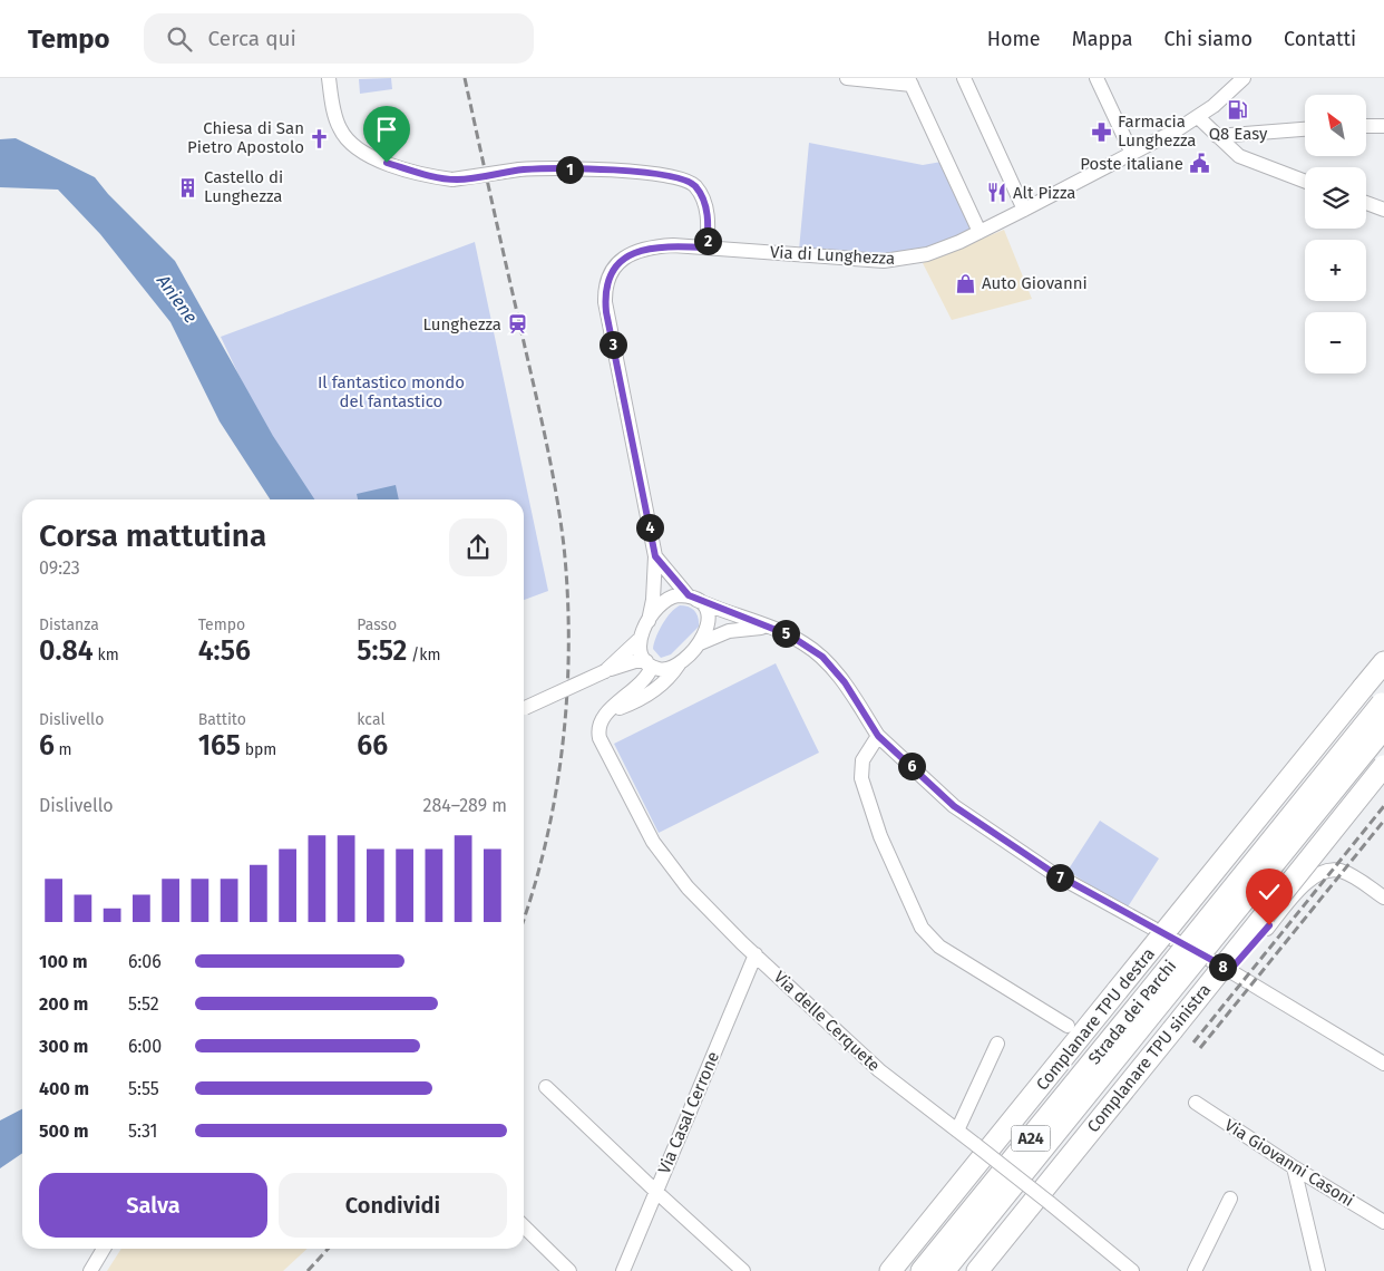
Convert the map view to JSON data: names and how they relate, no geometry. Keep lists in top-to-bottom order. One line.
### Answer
{"streets":{"highway":["Strada dei Parchi","Complanare TPU destra","Complanare TPU sinistra","A24"],"street":["Via di Lunghezza","Via delle Cerquete","Via Casal Cerrone","Via Giovanni Casoni"]},"crossings":[["Via delle Cerquete","Via Casal Cerrone"]],"water":["Aniene"],"parks":["Il fantastico mondo del fantastico"],"places":{"fuel station":["Q8 Easy"],"pharmacy":["Farmacia Lunghezza"],"church":["Chiesa di San Pietro Apostolo"],"public building":["Poste italiane"],"building":["Castello di Lunghezza"],"restaurant":["Alt Pizza"],"shop":["Auto Giovanni"],"station":["Lunghezza"]},"north":"top left","page":{"header":"Tempo","search":"Cerca qui","nav":["Home","Mappa","Chi siamo","Contatti"],"map_buttons":["+","−"],"pins":["1","2","3","4","5","6","7","8"],"heading":["Corsa mattutina","09:23"],"stats":[["Distanza","0.84 km"],["Tempo","4:56"],["Passo","5:52 /km"],["Dislivello","6 m"],["Battito","165 bpm"],["kcal","66"]],"chart":["Dislivello","284–289 m"],"list":[{"name":"100 m","note":"6:06"},{"name":"200 m","note":"5:52"},{"name":"300 m","note":"6:00"},{"name":"400 m","note":"5:55"},{"name":"500 m","note":"5:31"}],"buttons":["Salva","Condividi"]}}
